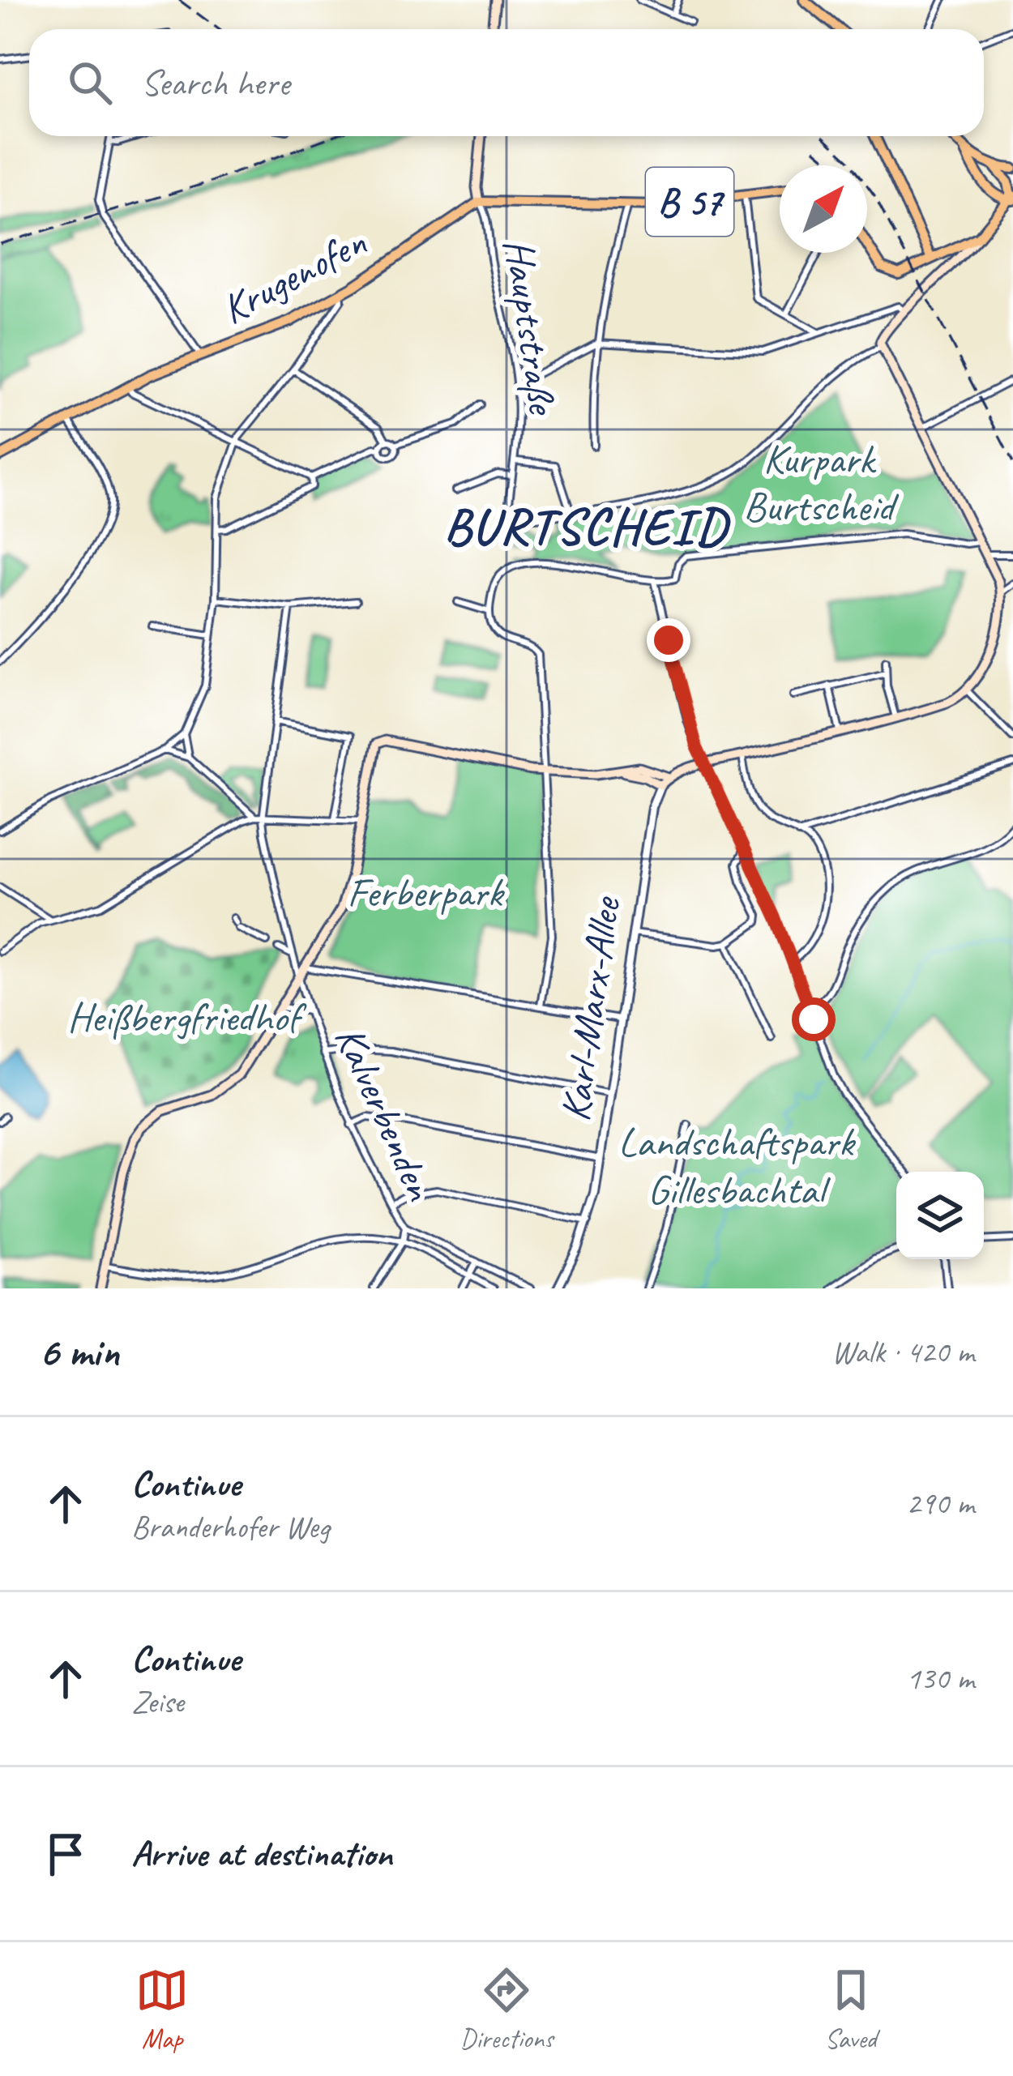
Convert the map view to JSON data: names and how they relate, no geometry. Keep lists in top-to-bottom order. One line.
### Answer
{"streets":{"main road":["B 57","Krugenofen","Karl-Marx-Allee"],"street":["Hauptstraße","Kalverbenden"]},"crossings":[["B 57","Krugenofen"],["B 57","Hauptstraße"],["Krugenofen","Hauptstraße"]],"districts":["BURTSCHEID"],"parks":["Kurpark Burtscheid","Ferberpark","Heißbergfriedhof","Landschaftspark Gillesbachtal"],"north":"top right","page":{"search":"Search here","heading":["6 min","Walk · 420 m"],"list":[["Continue","Branderhofer Weg","290 m"],["Continue","Zeise","130 m"],"Arrive at destination"],"nav":["Map","Directions","Saved"]}}
